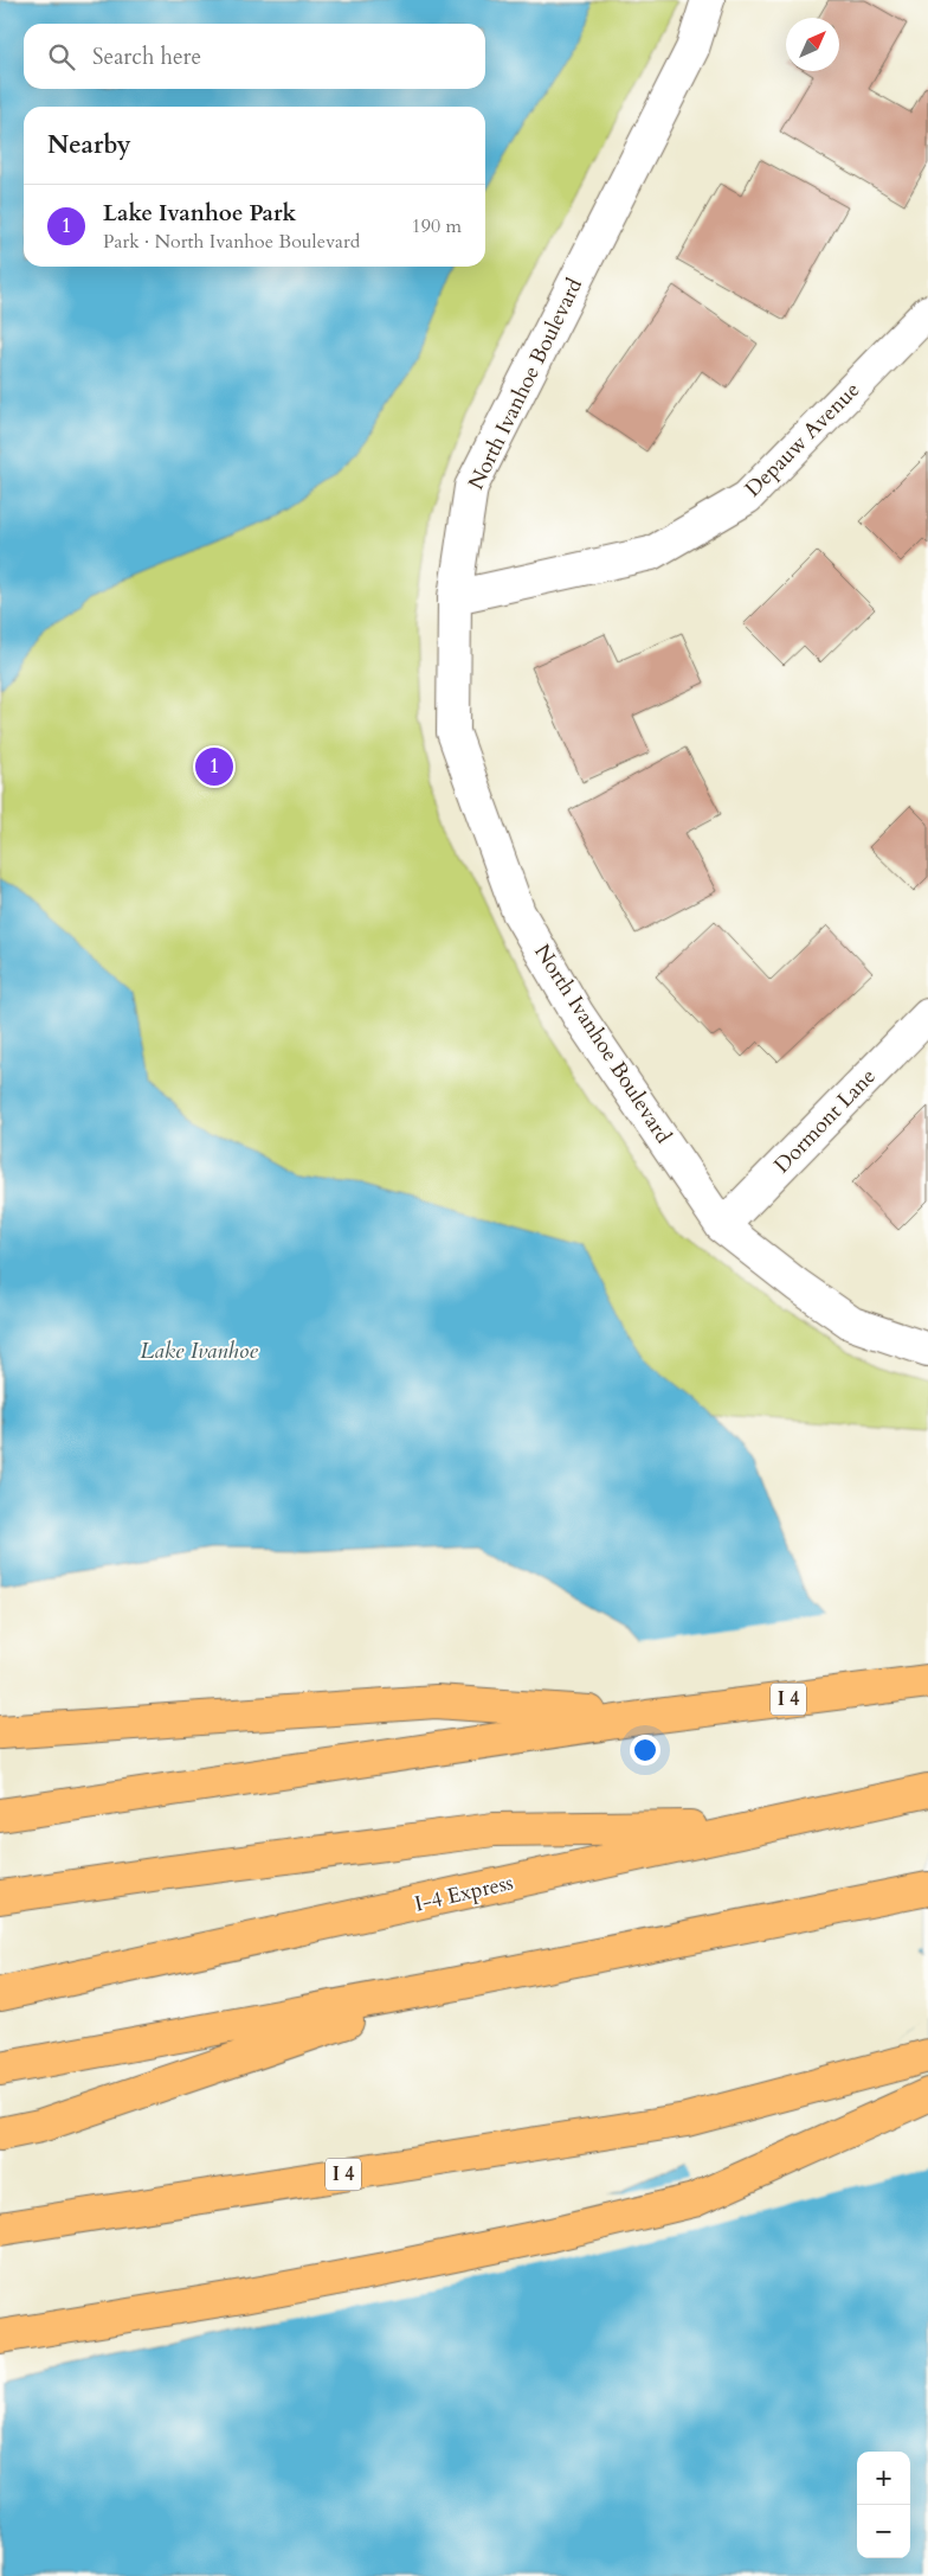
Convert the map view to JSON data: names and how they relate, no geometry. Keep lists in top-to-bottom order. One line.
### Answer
{"streets":{"highway":["I 4","I-4 Express"],"street":["North Ivanhoe Boulevard","Depauw Avenue","Dormont Lane"]},"crossings":[["North Ivanhoe Boulevard","Depauw Avenue"],["North Ivanhoe Boulevard","Dormont Lane"]],"water":["Lake Ivanhoe"],"north":"top right","page":{"search":"Search here","heading":"Nearby","list":[{"mark":"1","name":"Lake Ivanhoe Park","note":"Park · North Ivanhoe Boulevard","value":"190 m"}],"pins":"1","map_buttons":["+","−"]}}
